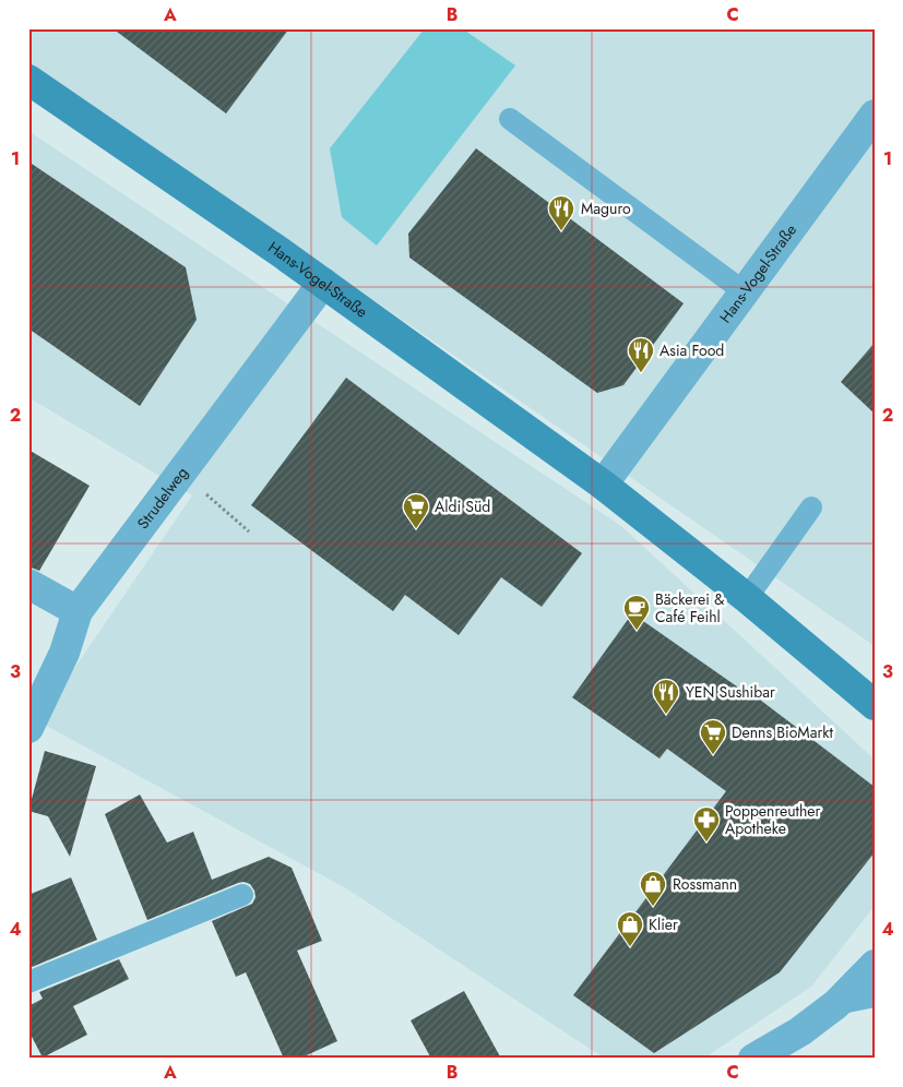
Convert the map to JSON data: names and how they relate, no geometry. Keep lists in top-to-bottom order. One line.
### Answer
{"streets":{"main road":["Hans-Vogel-Straße"],"street":["Strudelweg"]},"crossings":[["Hans-Vogel-Straße","Strudelweg"]],"places":{"restaurant":["Maguro","Asia Food","YEN Sushibar"],"supermarket":["Aldi Süd","Denns BioMarkt"],"cafe":["Bäckerei & Café Feihl"],"pharmacy":["Poppenreuther Apotheke"],"shop":["Rossmann","Klier"]},"grid":{"columns":["A","B","C"],"rows":["1","2","3","4"]}}
